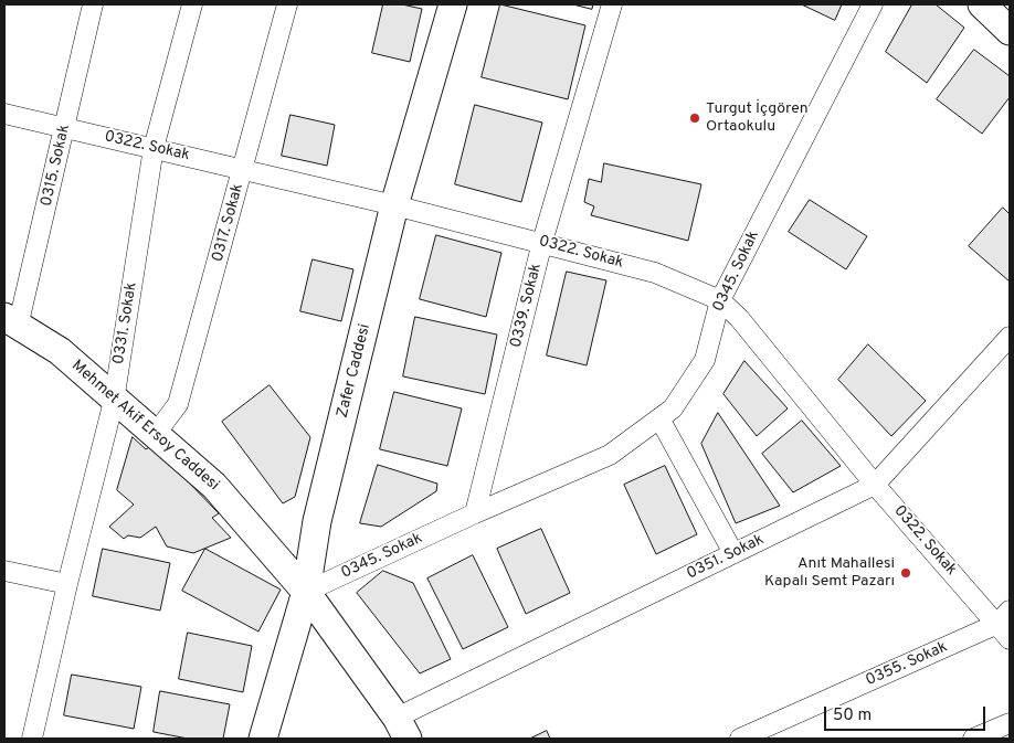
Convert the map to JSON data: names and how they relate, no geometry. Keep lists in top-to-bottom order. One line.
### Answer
{"streets":{"street":["0322. Sokak","0315. Sokak","0317. Sokak","0345. Sokak","0339. Sokak","0331. Sokak","Zafer Caddesi","Mehmet Akif Ersoy Caddesi","0351. Sokak","0355. Sokak"]},"crossings":[["0322. Sokak","0315. Sokak"],["0322. Sokak","0317. Sokak"],["0322. Sokak","0345. Sokak"],["0322. Sokak","0339. Sokak"],["0322. Sokak","0331. Sokak"],["0322. Sokak","Zafer Caddesi"],["0322. Sokak","0351. Sokak"],["0322. Sokak","0355. Sokak"],["0315. Sokak","Mehmet Akif Ersoy Caddesi"],["0317. Sokak","Mehmet Akif Ersoy Caddesi"],["0345. Sokak","0339. Sokak"],["0345. Sokak","Zafer Caddesi"],["0345. Sokak","Mehmet Akif Ersoy Caddesi"],["0331. Sokak","Mehmet Akif Ersoy Caddesi"],["Zafer Caddesi","Mehmet Akif Ersoy Caddesi"],["Mehmet Akif Ersoy Caddesi","0351. Sokak"]],"places":["Turgut İçgören Ortaokulu","Anıt Mahallesi Kapalı Semt Pazarı"],"scale_bar":"50 m"}
